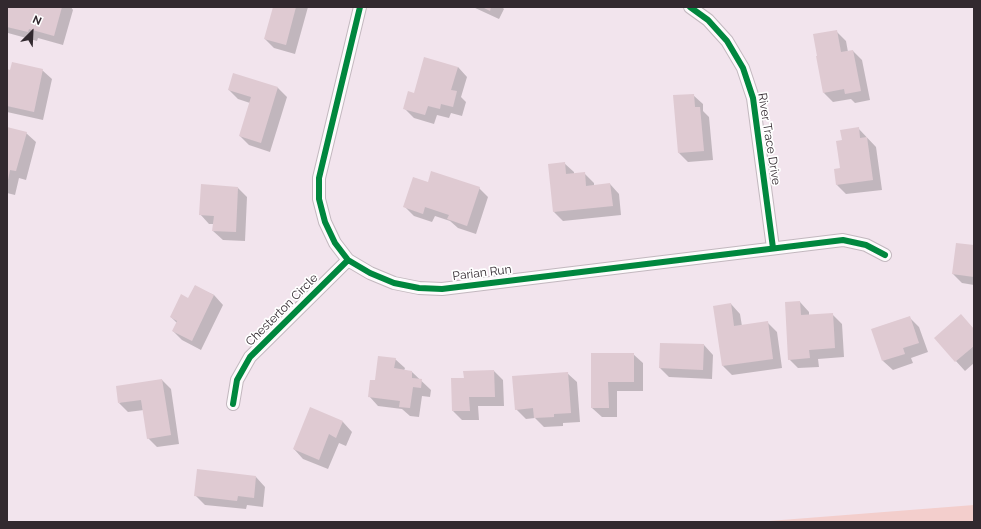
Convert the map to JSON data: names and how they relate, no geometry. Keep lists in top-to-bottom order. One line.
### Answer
{"streets":{"street":["River Trace Drive","Parian Run","Chesterton Circle"]},"crossings":[["River Trace Drive","Parian Run"],["Parian Run","Chesterton Circle"]],"north":"top right"}
